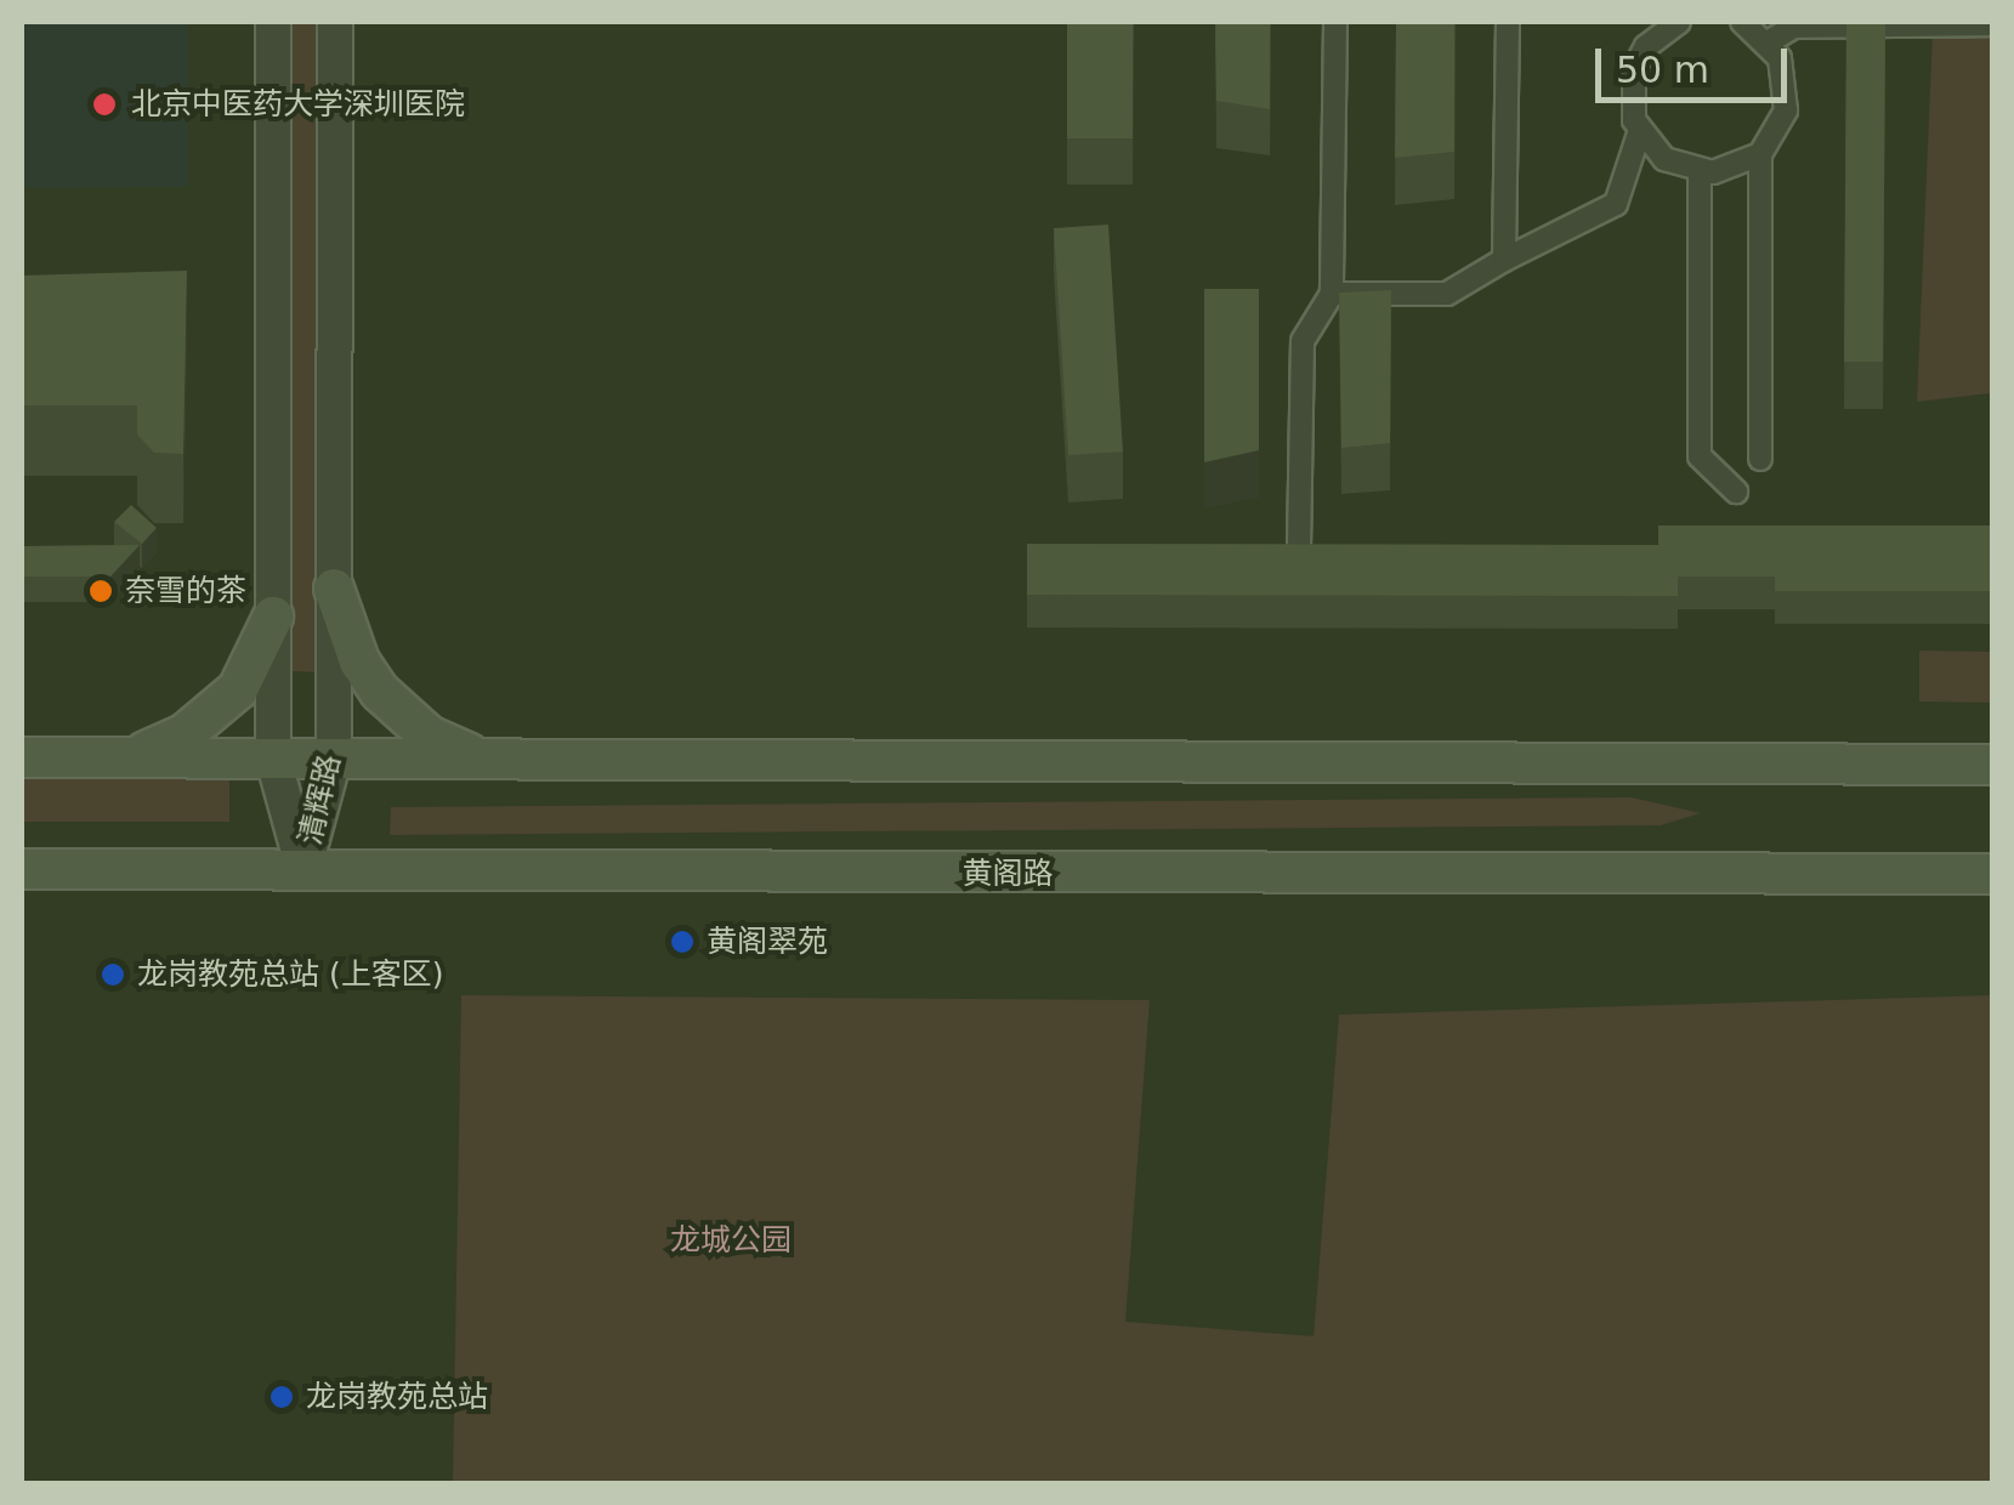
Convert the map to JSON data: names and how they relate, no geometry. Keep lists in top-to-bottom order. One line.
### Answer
{"streets":{"main road":["黄阁路"],"street":["清辉路"]},"crossings":[["清辉路","黄阁路"]],"parks":["龙城公园"],"places":["北京中医药大学深圳医院","奈雪的茶","黄阁翠苑","龙岗教苑总站 (上客区)","龙岗教苑总站"],"scale_bar":"50 m"}
